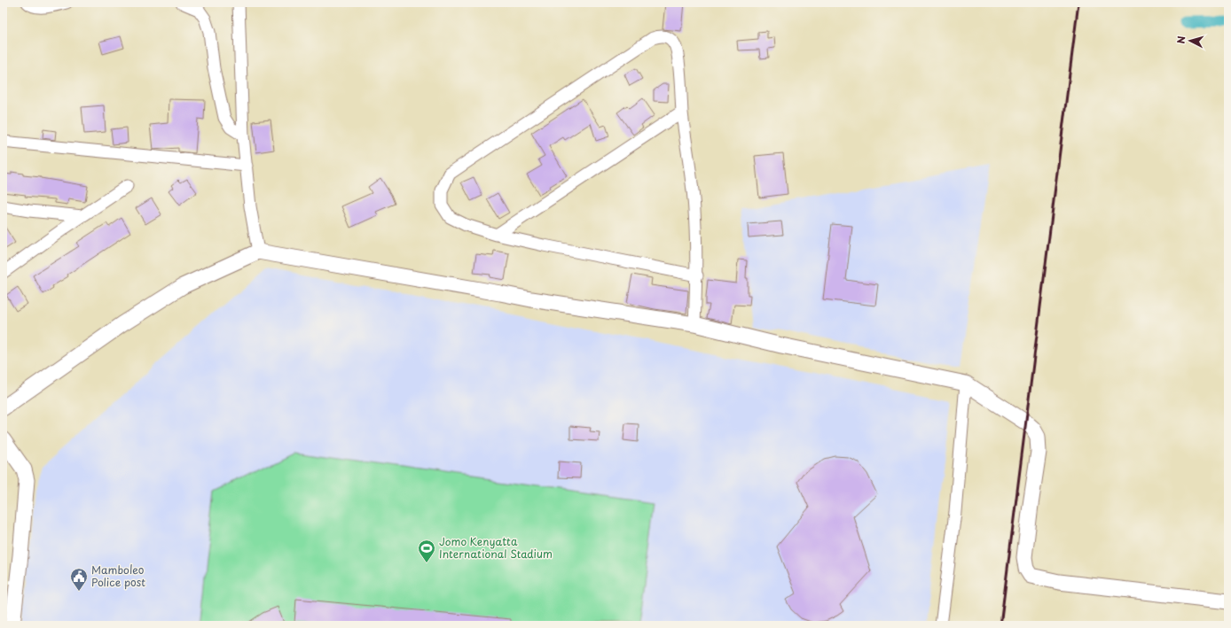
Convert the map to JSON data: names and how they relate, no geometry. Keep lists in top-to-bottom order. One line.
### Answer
{"places":{"sports":["Jomo Kenyatta International Stadium"],"public building":["Mamboleo Police post"]},"north":"left"}
